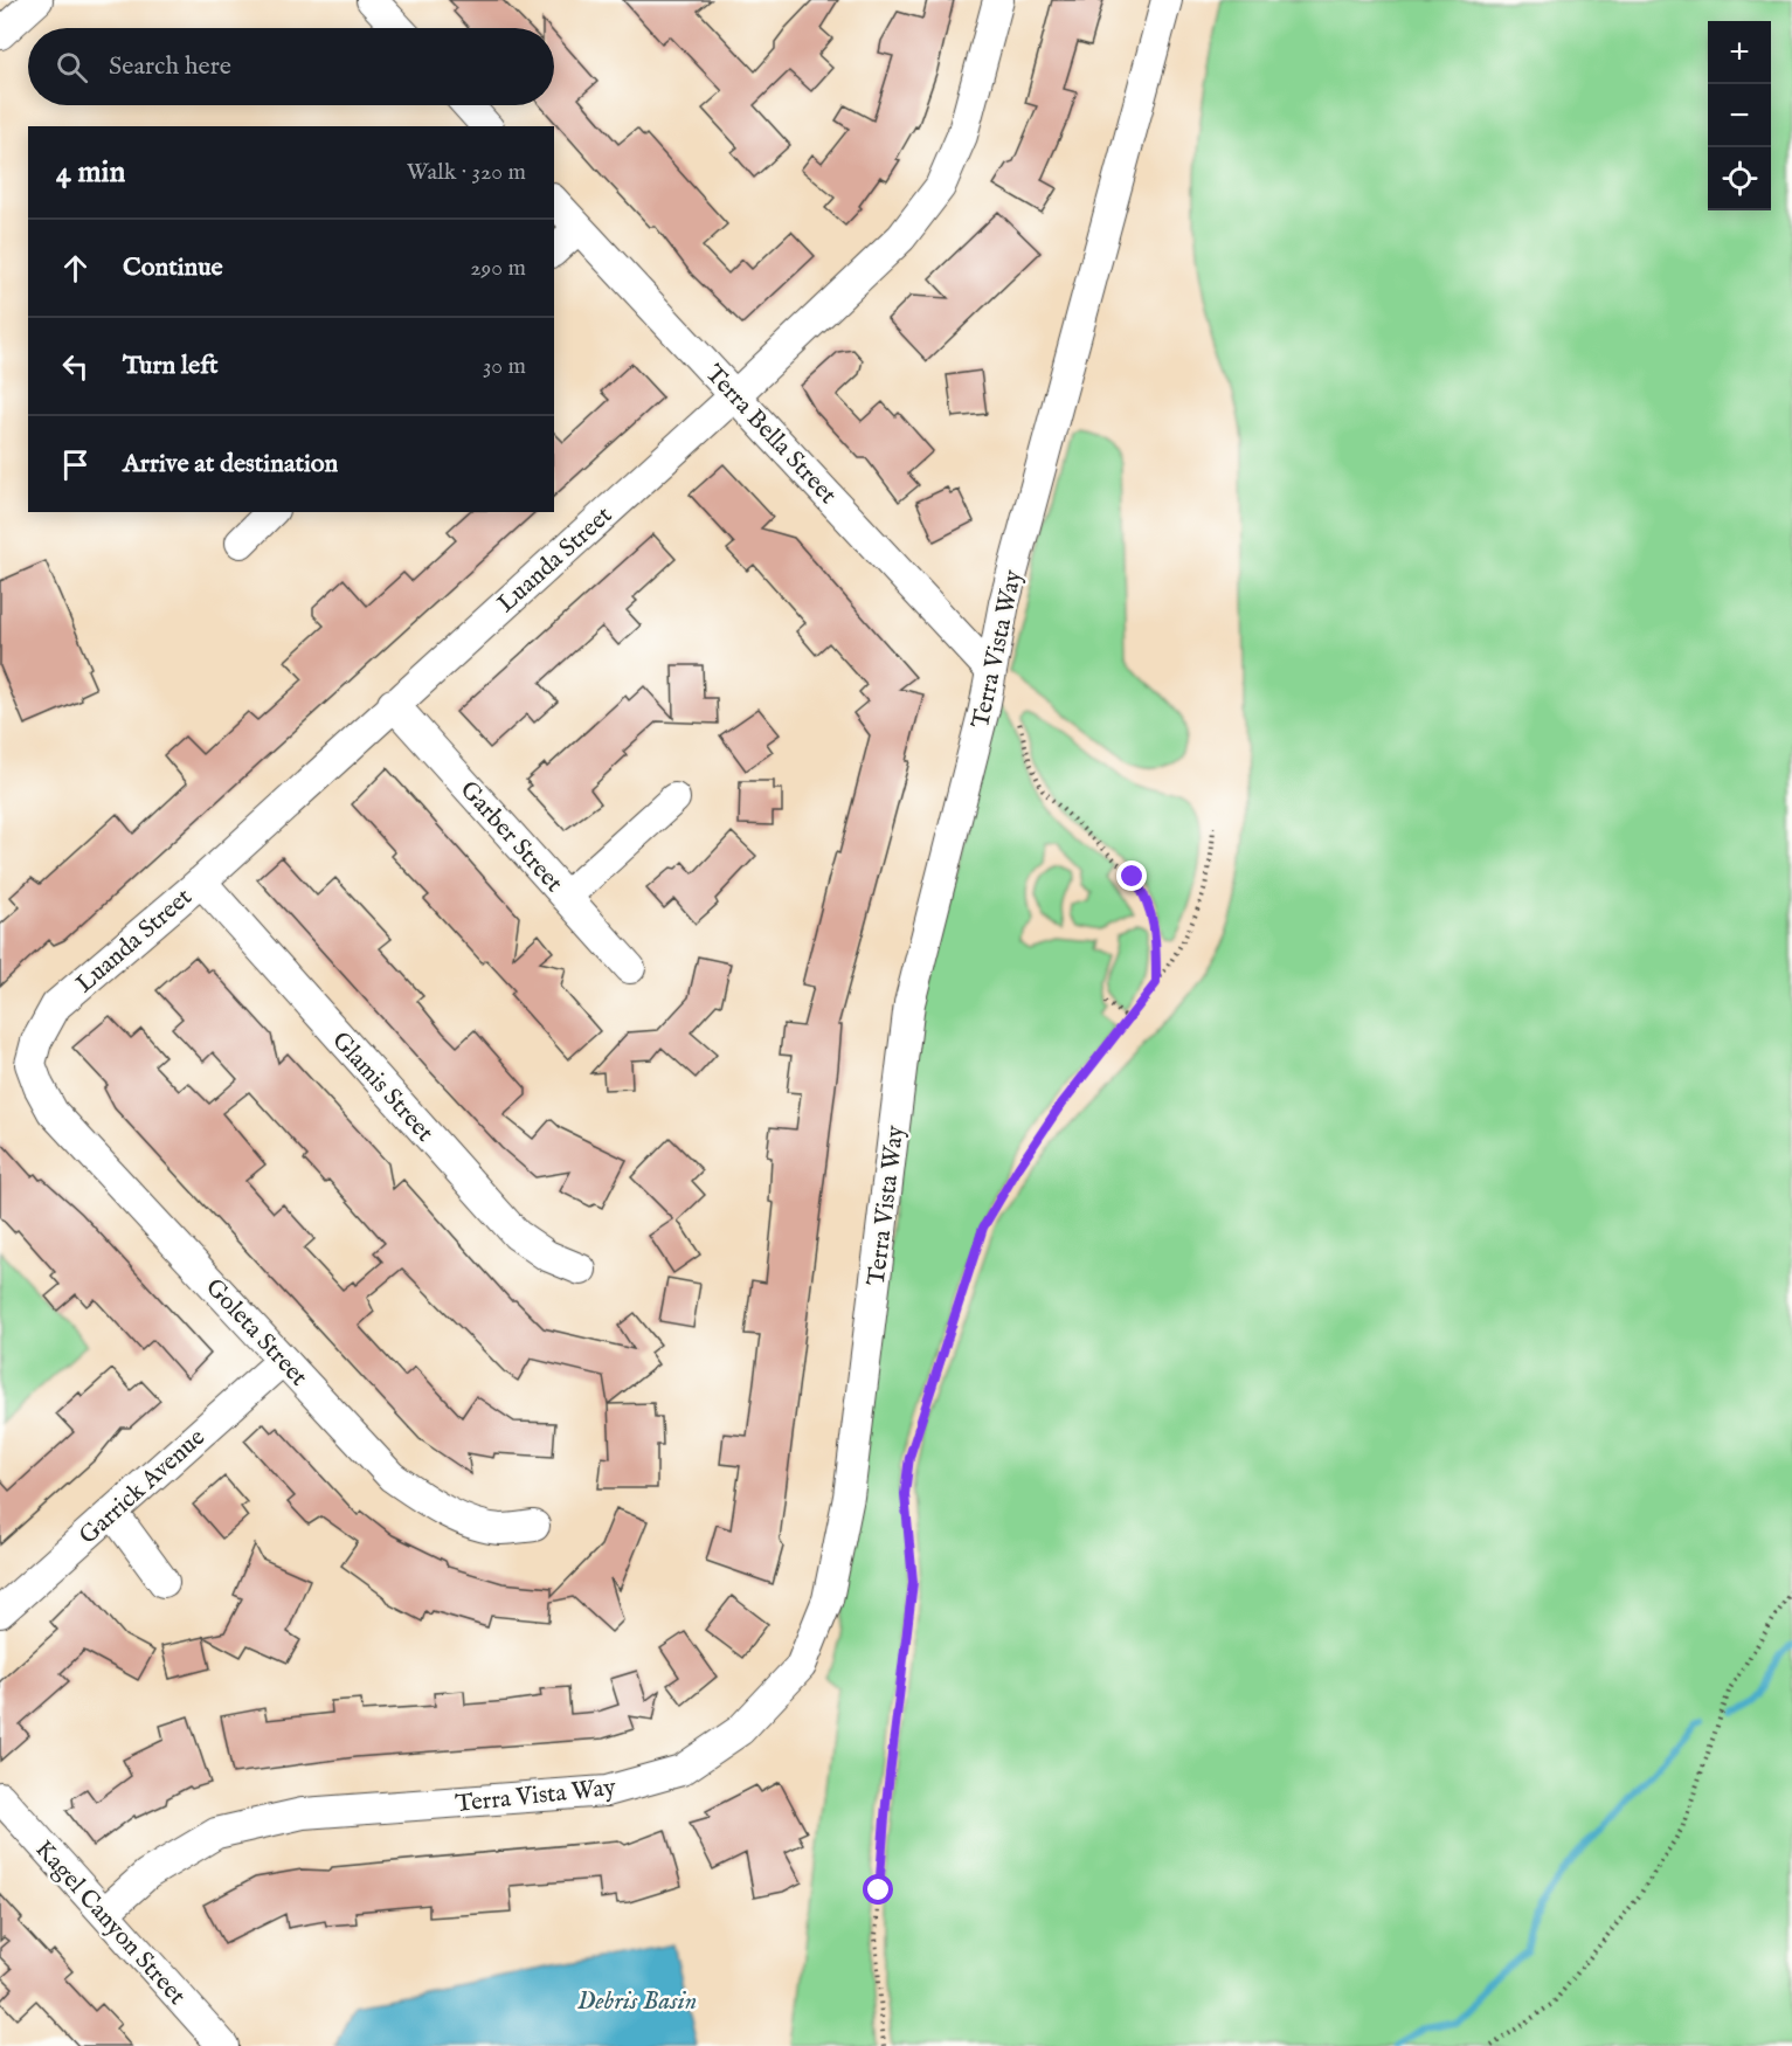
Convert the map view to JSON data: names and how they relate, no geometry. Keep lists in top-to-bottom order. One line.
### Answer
{"streets":{"street":["Terra Bella Street","Luanda Street","Terra Vista Way","Garber Street","Glamis Street","Goleta Street","Garrick Avenue","Kagel Canyon Street"]},"crossings":[["Terra Bella Street","Luanda Street"],["Terra Bella Street","Terra Vista Way"],["Luanda Street","Garber Street"],["Luanda Street","Glamis Street"],["Luanda Street","Goleta Street"],["Terra Vista Way","Kagel Canyon Street"],["Goleta Street","Garrick Avenue"]],"water":["Debris Basin"],"page":{"map_buttons":["+","−"],"search":"Search here","heading":["4 min","Walk · 320 m"],"list":[["Continue","290 m"],["Turn left","30 m"],"Arrive at destination"]}}
